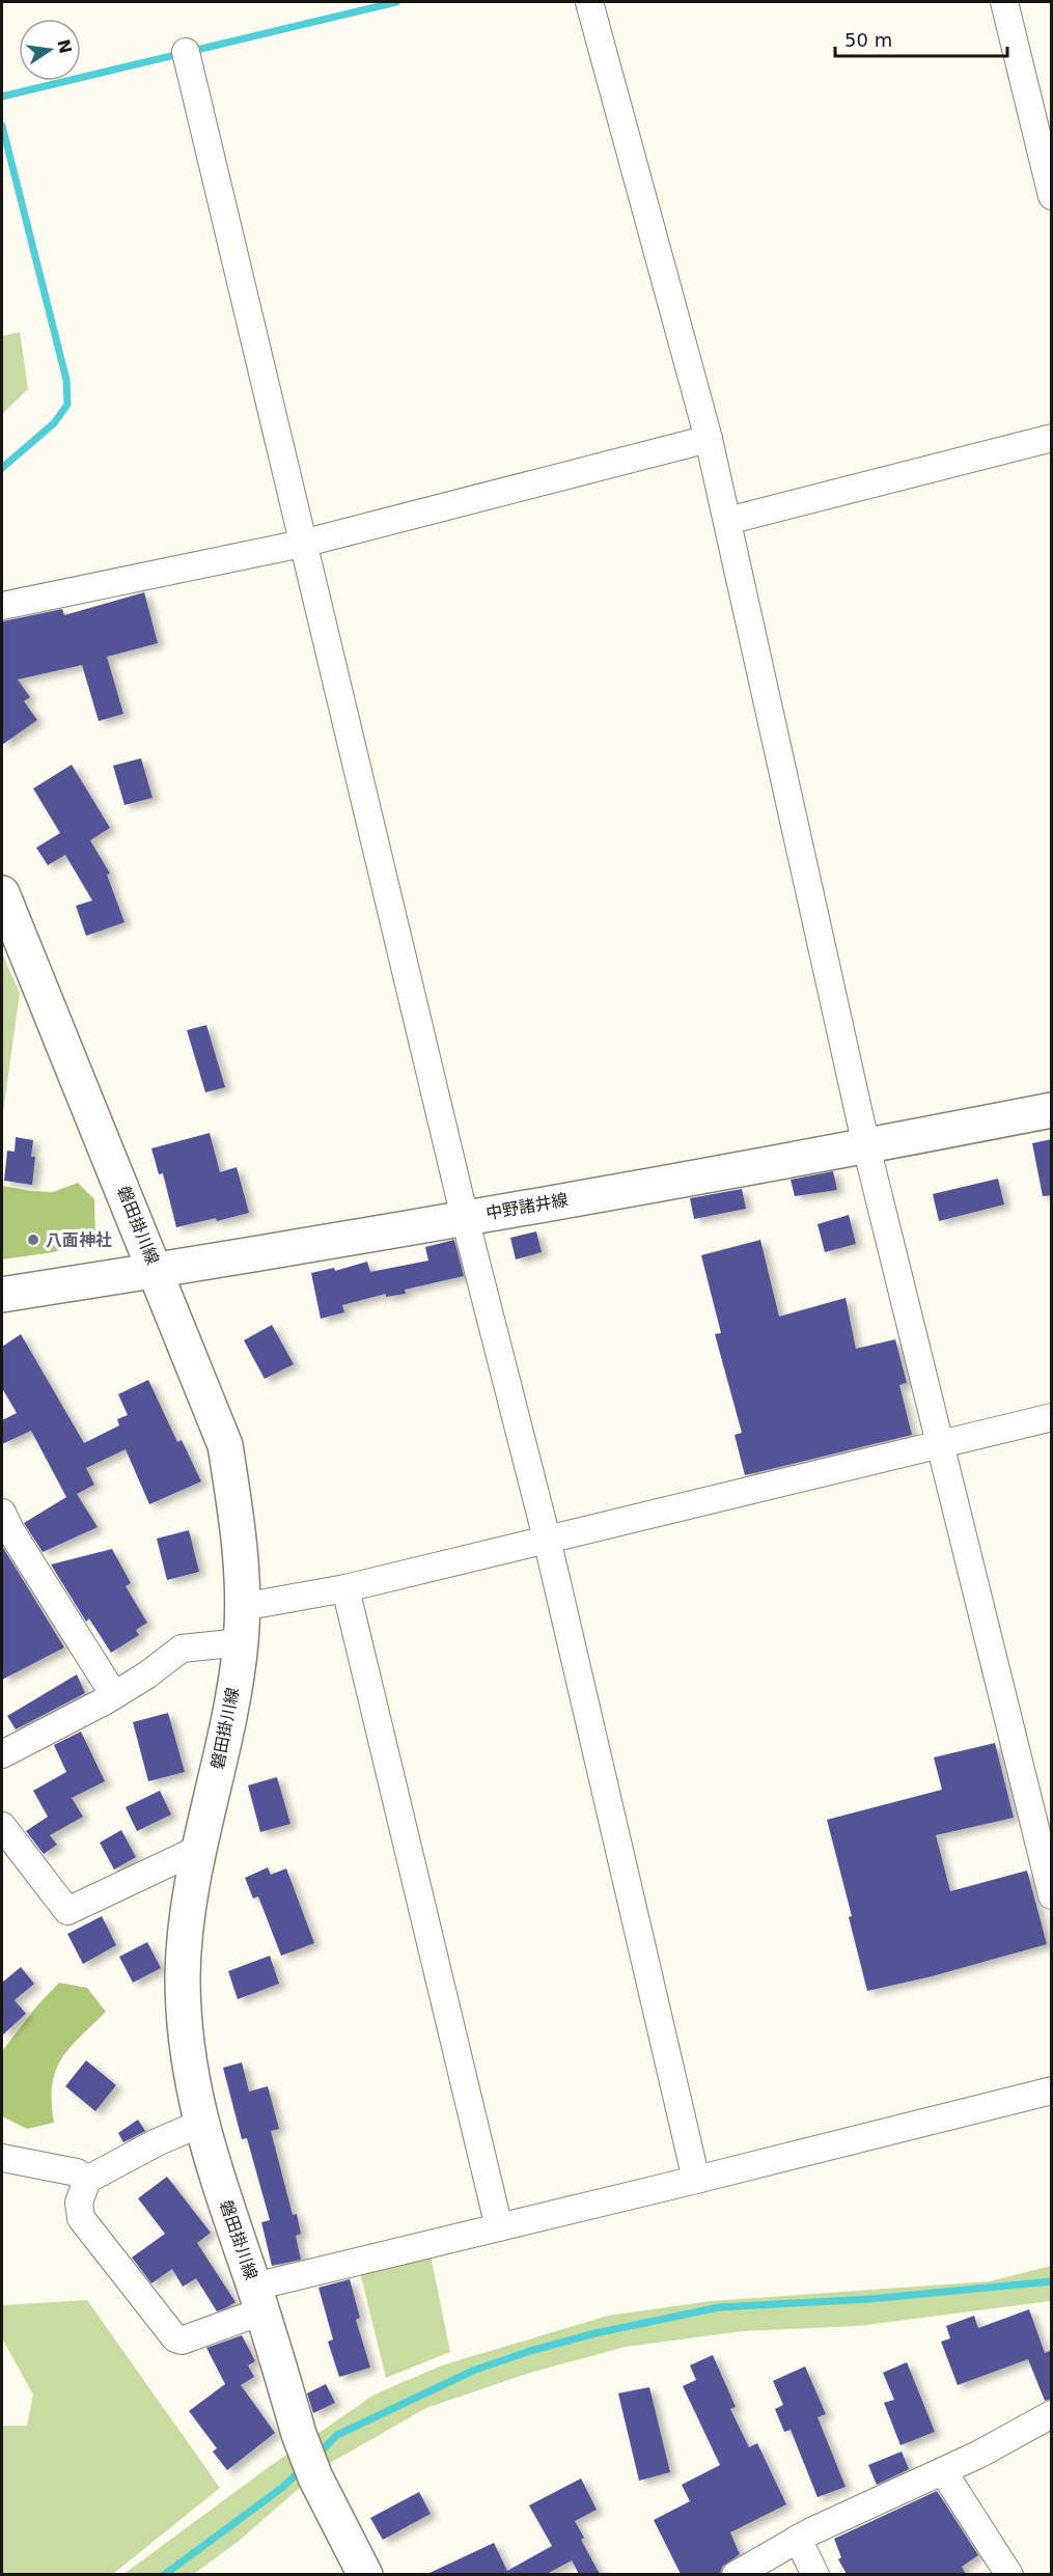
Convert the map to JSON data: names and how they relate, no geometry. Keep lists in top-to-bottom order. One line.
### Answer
{"streets":{"main road":["中野諸井線","磐田掛川線"]},"crossings":[["中野諸井線","磐田掛川線"]],"places":["八面神社"],"scale_bar":"50 m","north":"right"}
